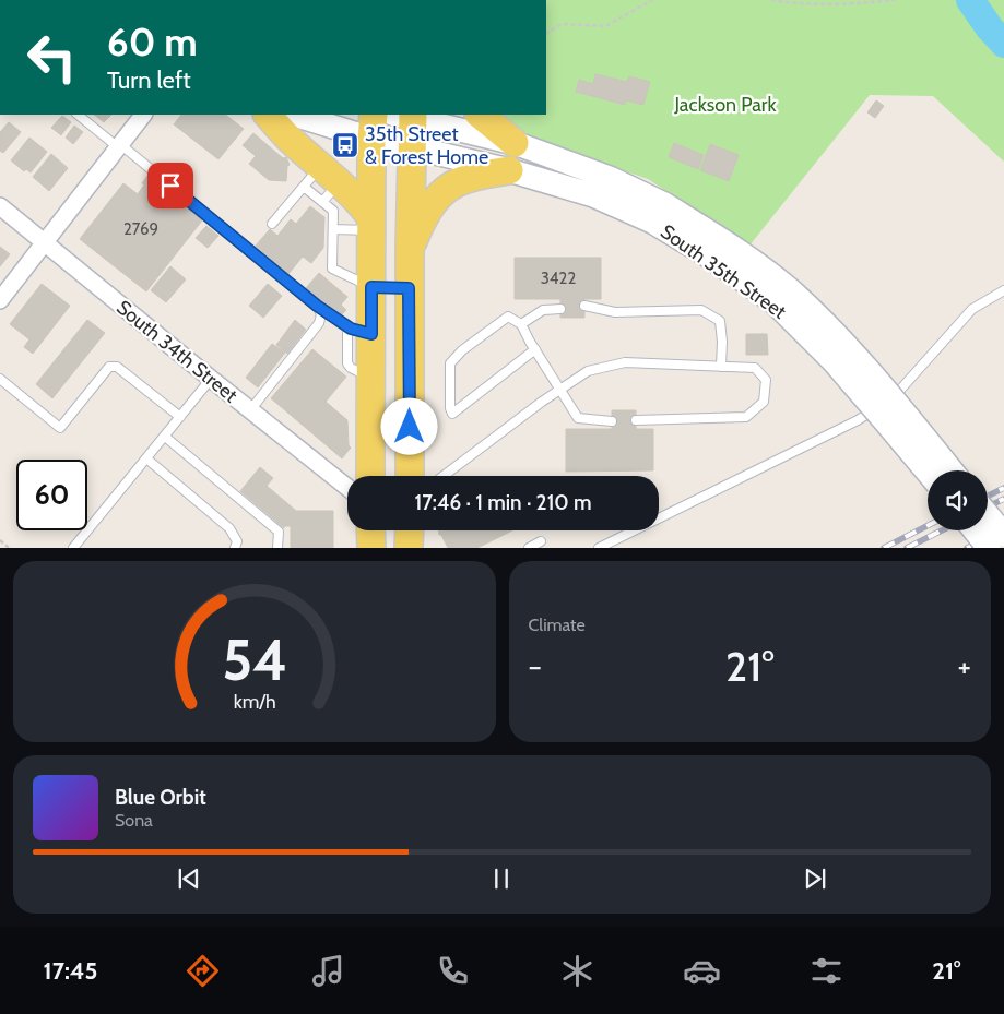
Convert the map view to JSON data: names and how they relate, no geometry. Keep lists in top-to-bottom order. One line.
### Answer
{"streets":{"main road":["South 35th Street"],"street":["South 34th Street"]},"parks":["Jackson Park"],"places":{"bus stop":["35th Street & Forest Home"]},"house_numbers":["2769","3422"],"page":{"turn":["60 m","Turn left"],"limit":"60","trip":"17:46 · 1 min · 210 m","tile":"Climate","heat":["−","21°","+"],"song":["Blue Orbit","Sona"],"tabs":["17:45","21°"],"gauge":["54","km/h"]}}
